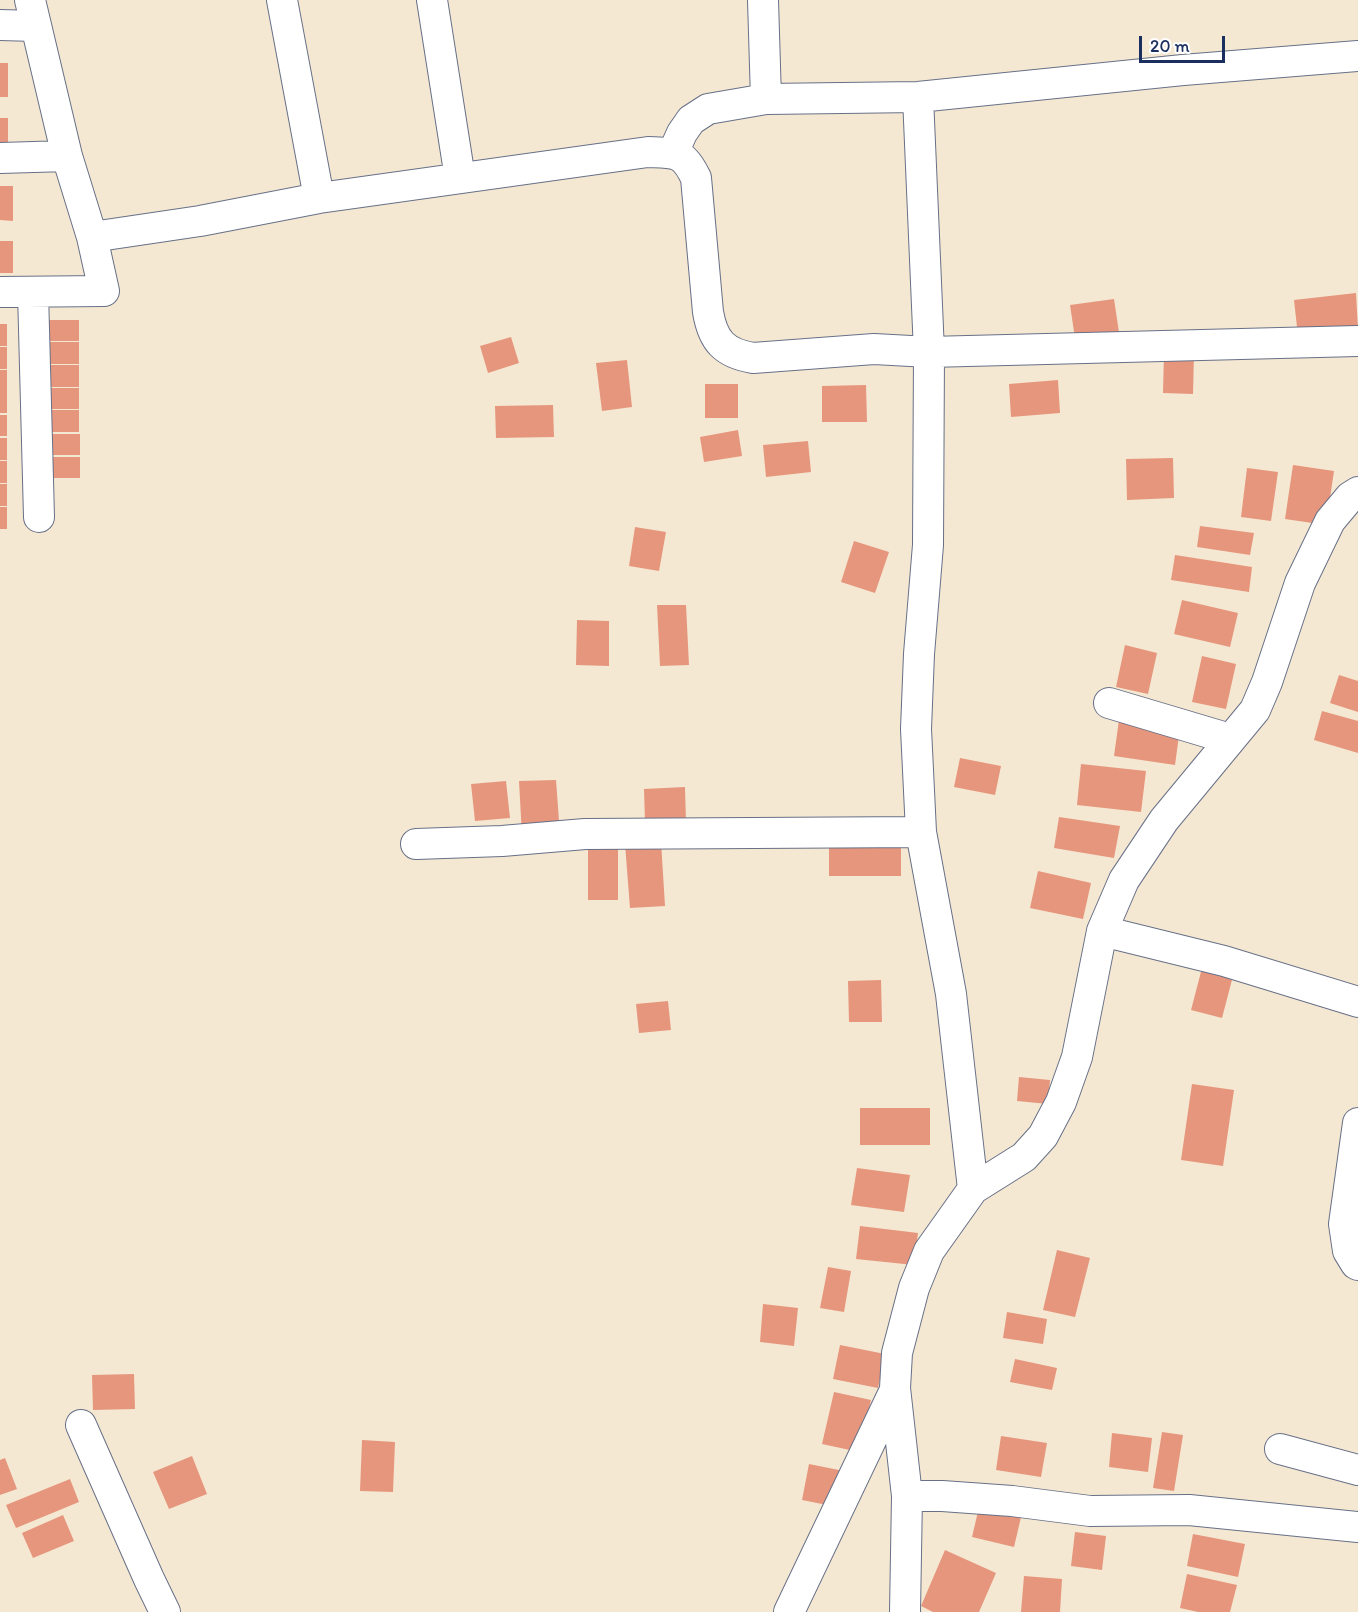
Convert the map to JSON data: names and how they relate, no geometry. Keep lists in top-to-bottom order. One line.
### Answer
{"scale_bar":"20 m"}
